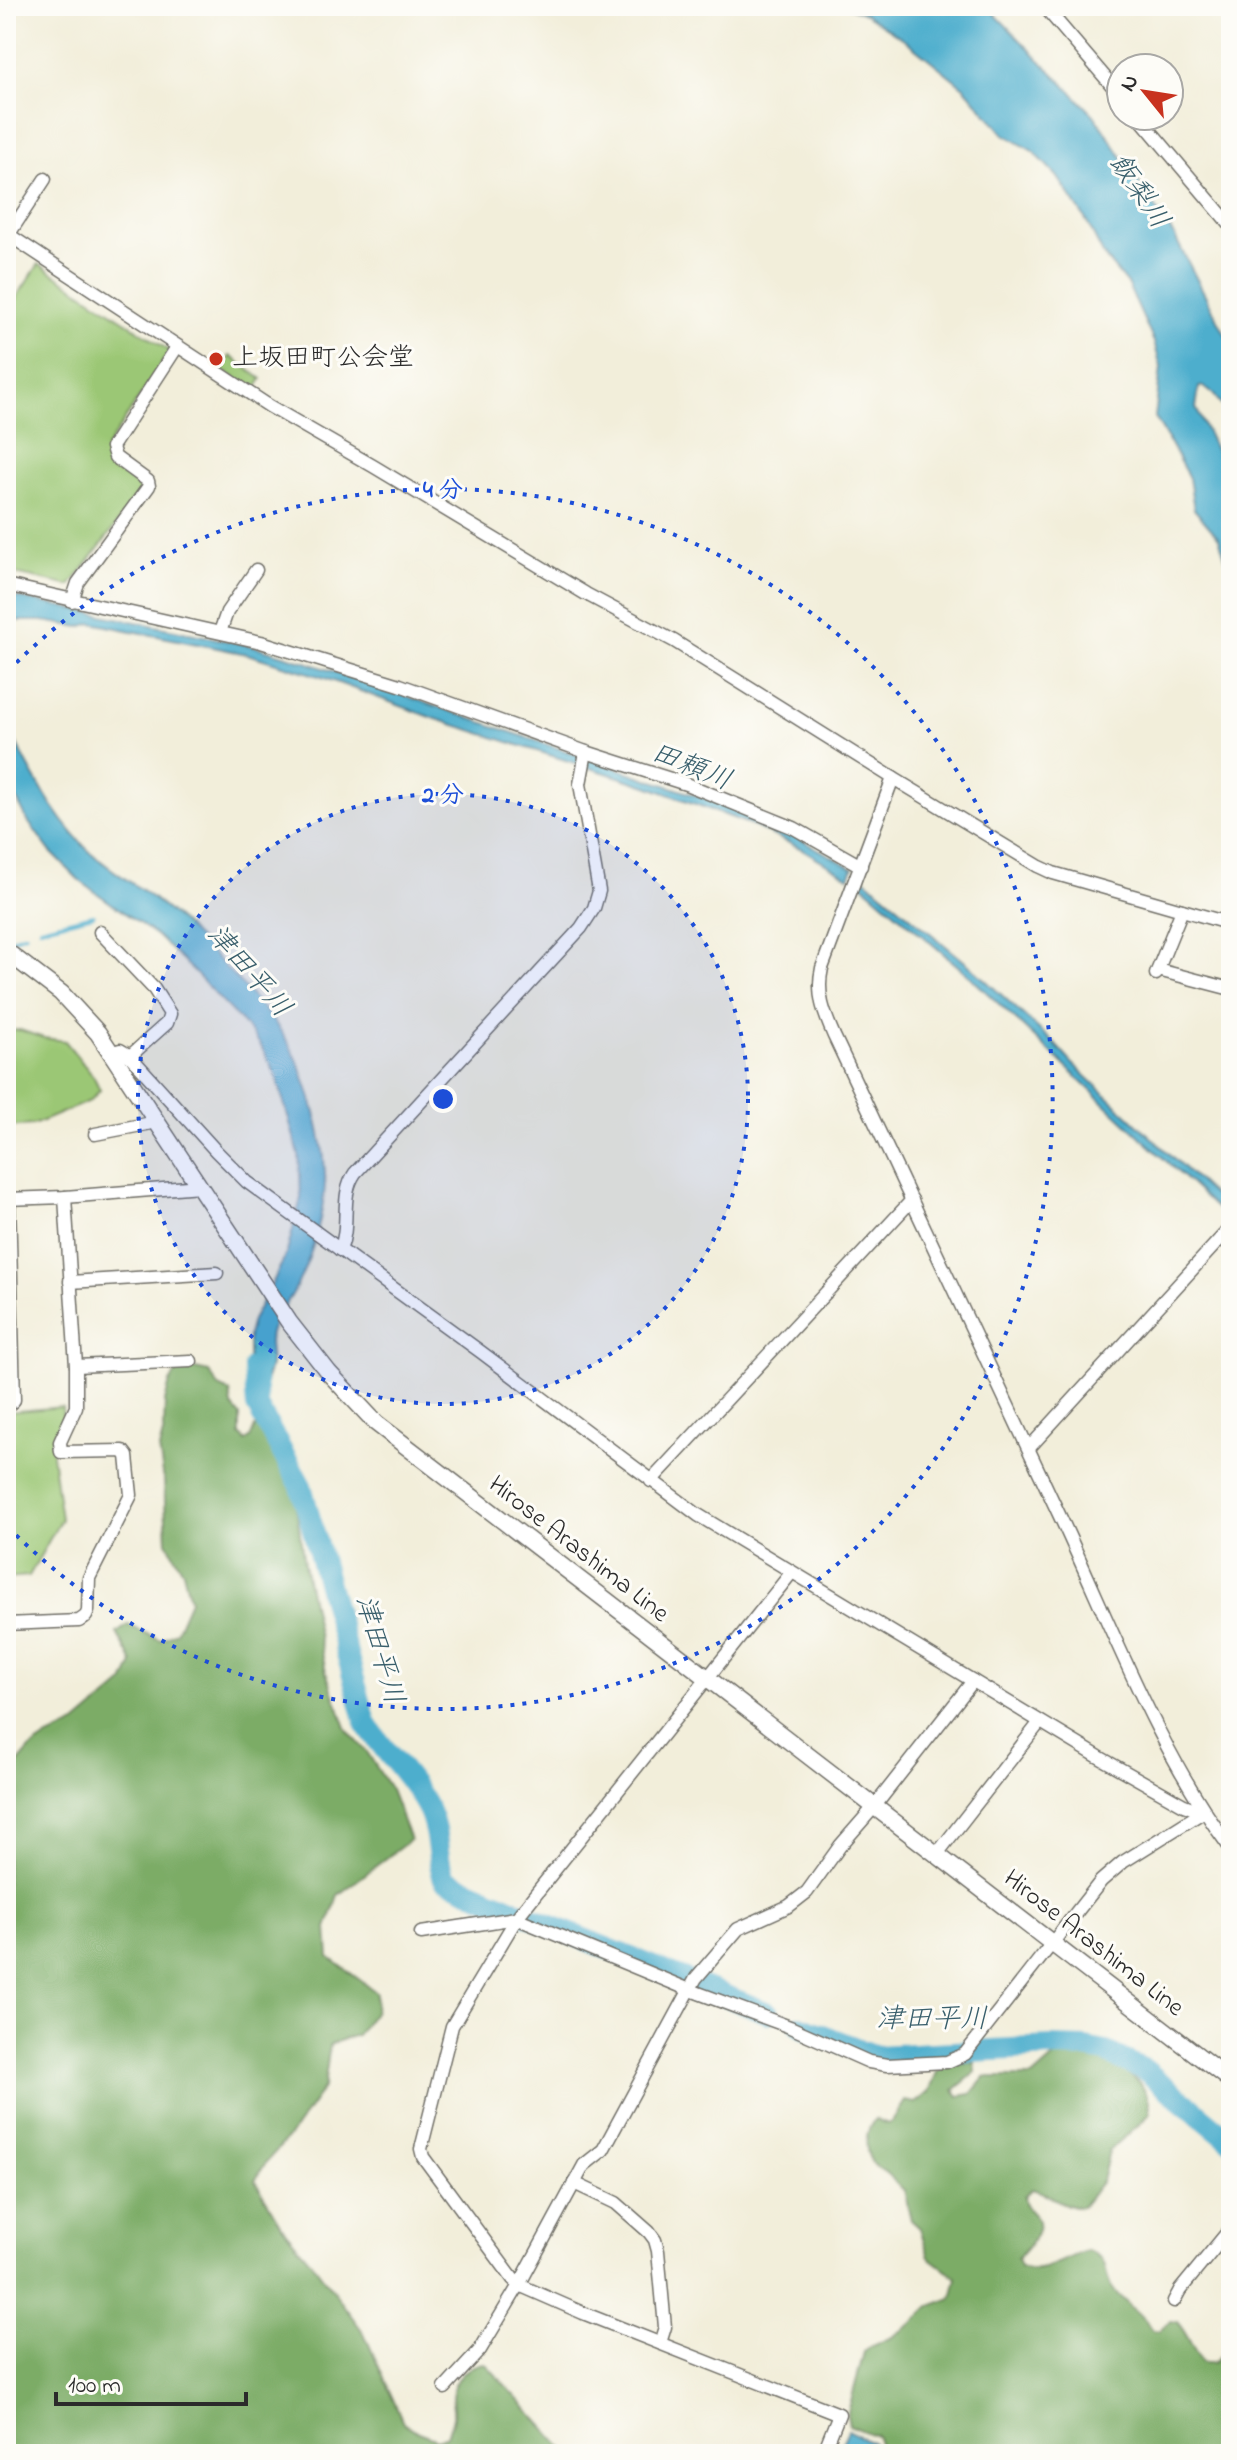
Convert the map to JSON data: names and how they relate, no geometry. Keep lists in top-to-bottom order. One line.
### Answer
{"streets":{"main road":["Hirose Arashima Line"]},"water":["飯梨川","田頼川","津田平川"],"places":["上坂田町公会堂"],"scale_bar":"100 m","north":"top left","rings":["4 分","2 分"]}
